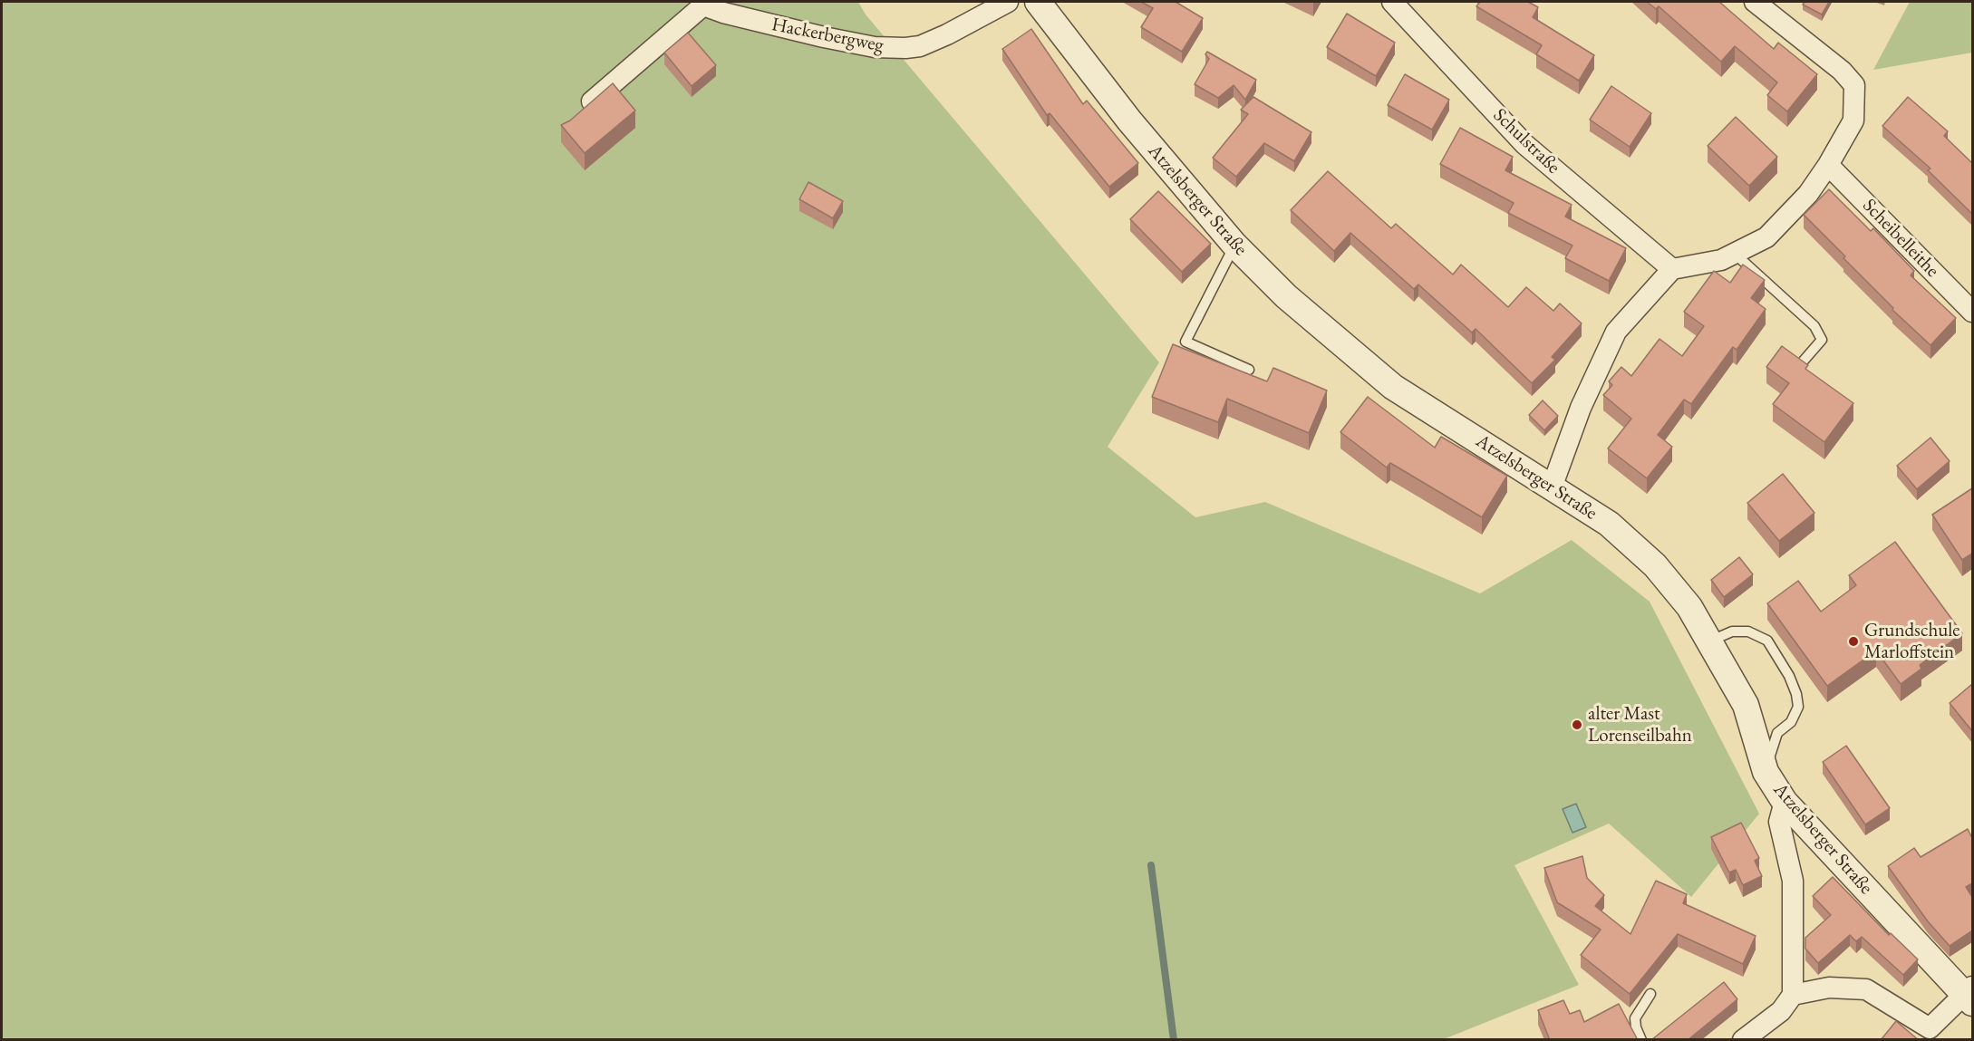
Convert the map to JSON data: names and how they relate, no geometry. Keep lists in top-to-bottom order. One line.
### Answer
{"streets":{"street":["Hackerbergweg","Schulstraße","Atzelsberger Straße","Scheibelleithe"]},"places":["Grundschule Marloffstein","alter Mast Lorenseilbahn"]}
